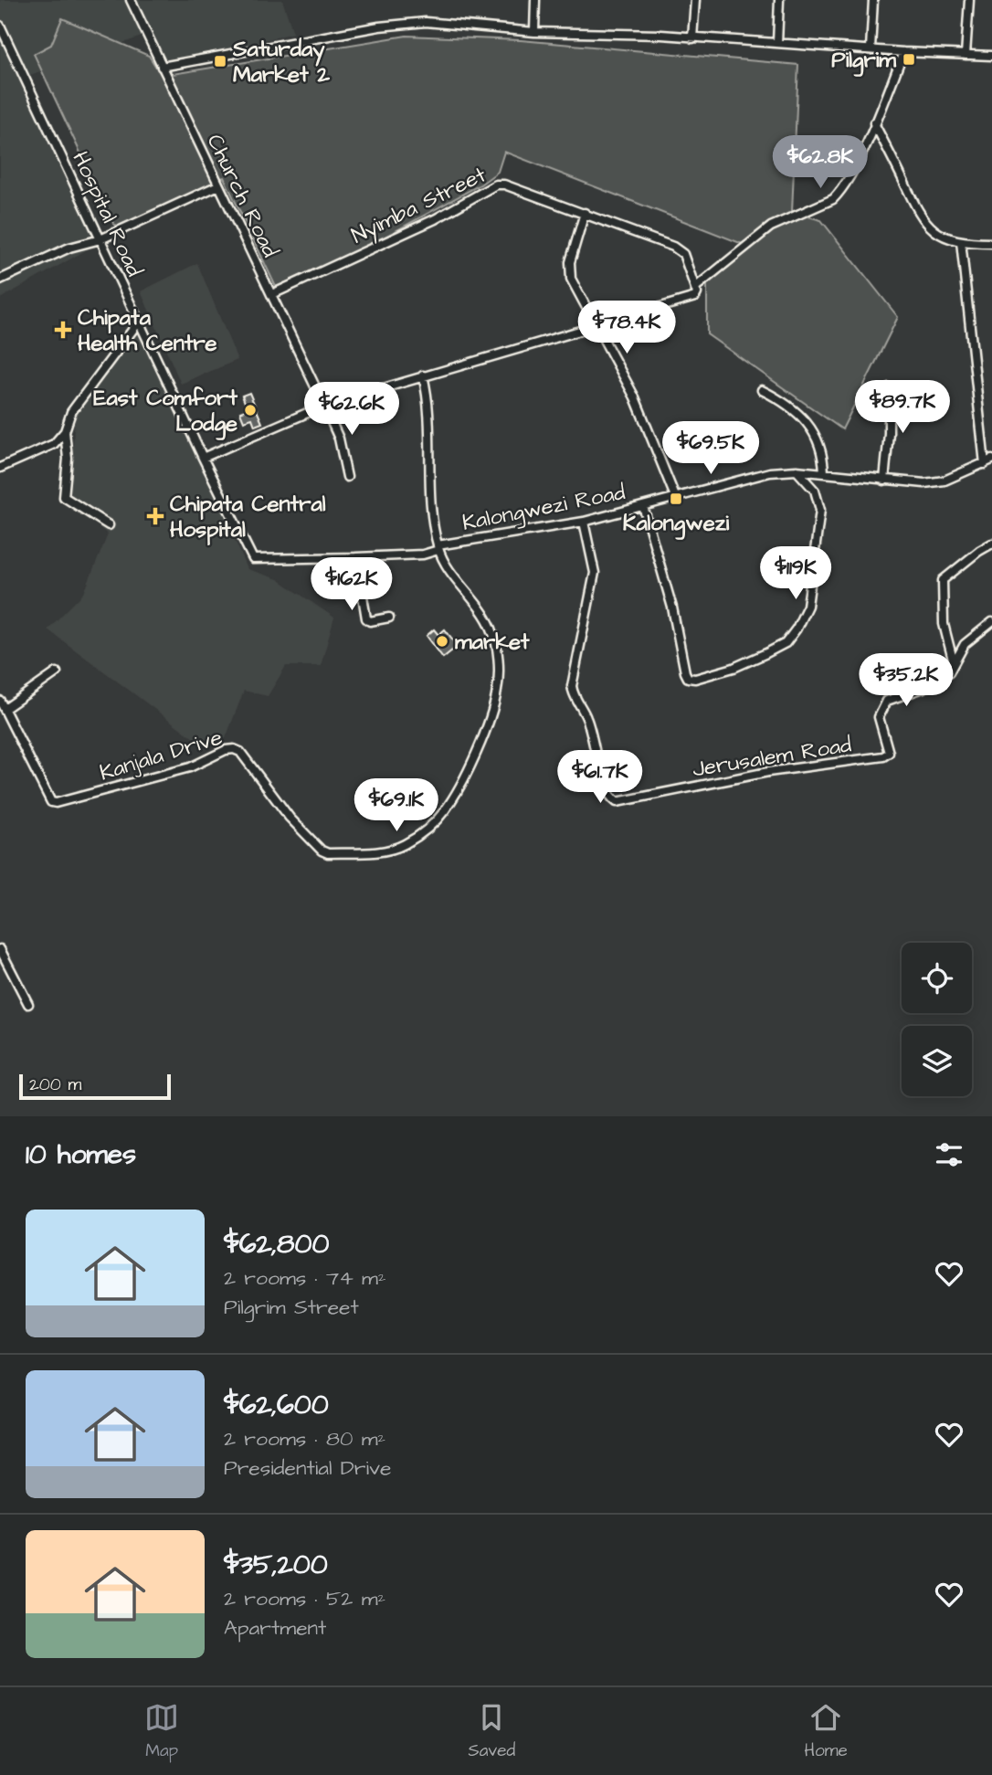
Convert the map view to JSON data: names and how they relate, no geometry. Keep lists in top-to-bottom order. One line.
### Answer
{"streets":{"street":["Church Road","Nyimba Street","Hospital Road","Kalongwezi Road","Kanjala Drive","Jerusalem Road"]},"crossings":[["Church Road","Nyimba Street"],["Hospital Road","Kalongwezi Road"],["Hospital Road","Kanjala Drive"],["Kalongwezi Road","Kanjala Drive"],["Kalongwezi Road","Jerusalem Road"]],"places":{"transit":["Pilgrim","Saturday Market 2","Kalongwezi"],"health":["Chipata Health Centre","Chipata Central Hospital"],"other":["East Comfort Lodge","market"]},"scale_bar":"200 m","page":{"price":["$62.8K","$78.4K","$89.7K","$62.6K","$69.5K","$119K","$162K","$35.2K","$61.7K","$69.1K"],"scale":"200 m","heading":"10 homes","list":[{"name":"$62,800","note":"2 rooms · 74 m² · Pilgrim Street"},{"name":"$62,600","note":"2 rooms · 80 m² · Presidential Drive"},{"name":"$35,200","note":"2 rooms · 52 m² · Apartment"}],"tabs":["Map","Saved","Home"]}}
